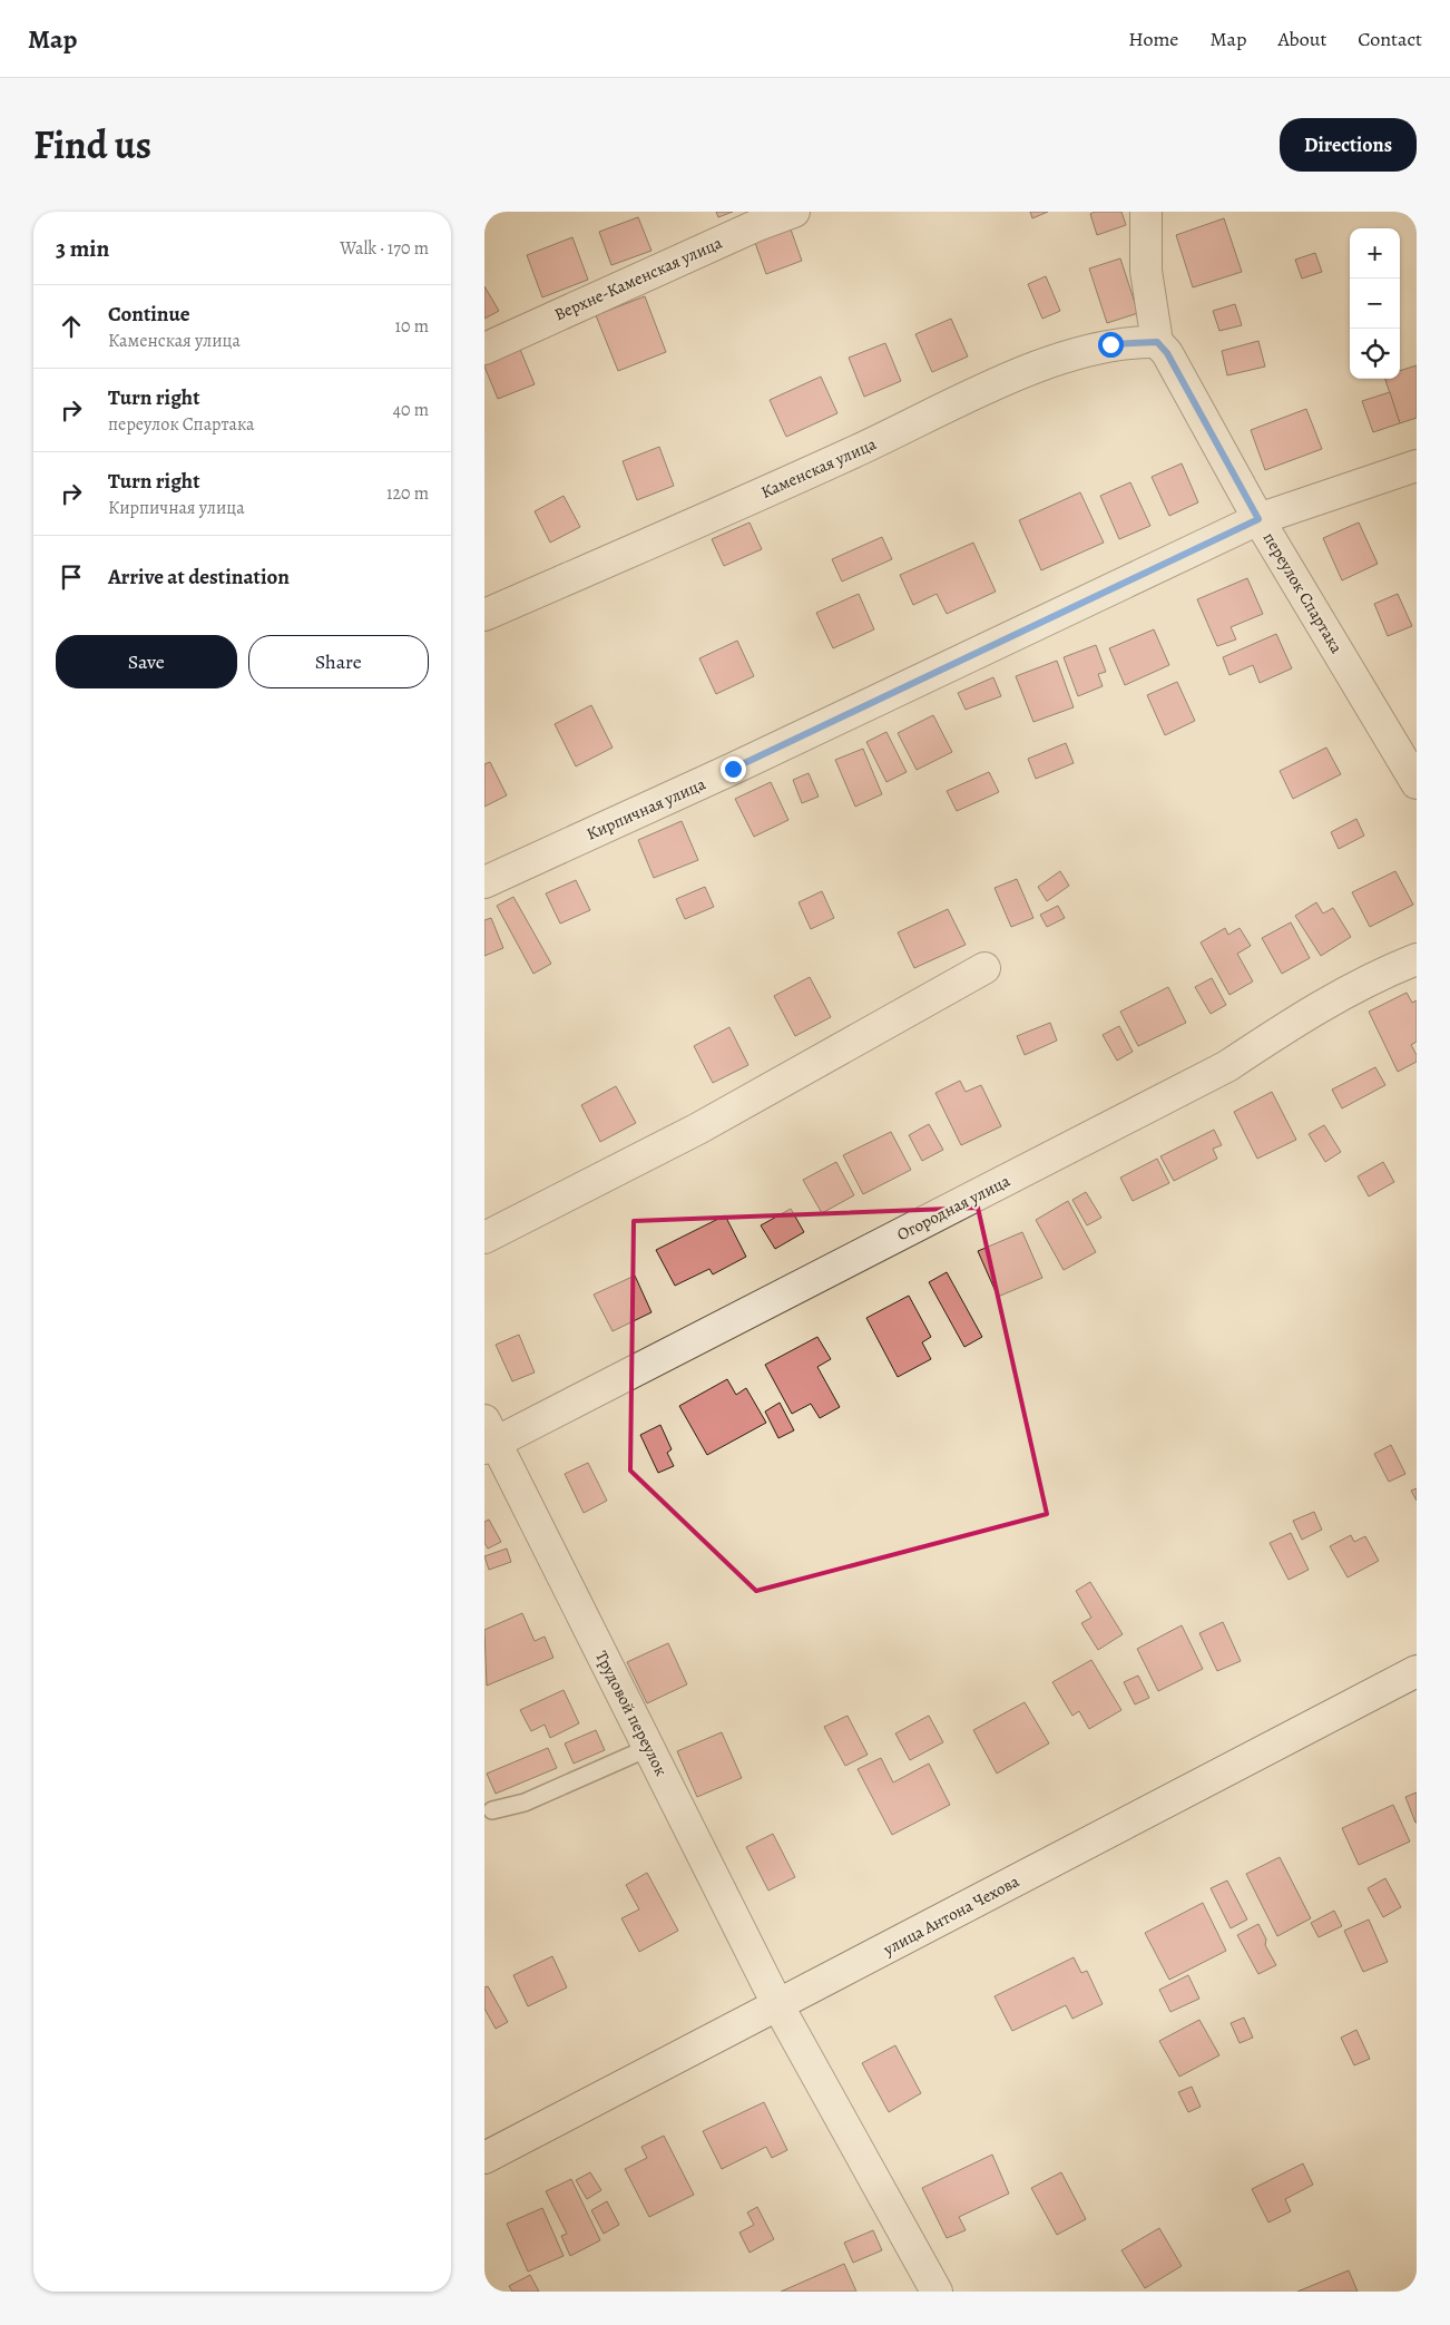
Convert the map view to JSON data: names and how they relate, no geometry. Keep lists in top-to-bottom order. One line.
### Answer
{"streets":{"street":["Верхне-Каменская улица","Каменская улица","переулок Спартака","Кирпичная улица","Огородная улица","Трудовой переулок","улица Антона Чехова"]},"crossings":[["Каменская улица","переулок Спартака"],["переулок Спартака","Кирпичная улица"],["Огородная улица","Трудовой переулок"],["Трудовой переулок","улица Антона Чехова"]],"page":{"header":"Map","nav":["Home","Map","About","Contact"],"title":"Find us","buttons":["Directions",["Save","Share"]],"heading":["3 min","Walk · 170 m"],"map_buttons":["+","−"],"list":[["Continue","Каменская улица","10 m"],["Turn right","переулок Спартака","40 m"],["Turn right","Кирпичная улица","120 m"],"Arrive at destination"]}}
